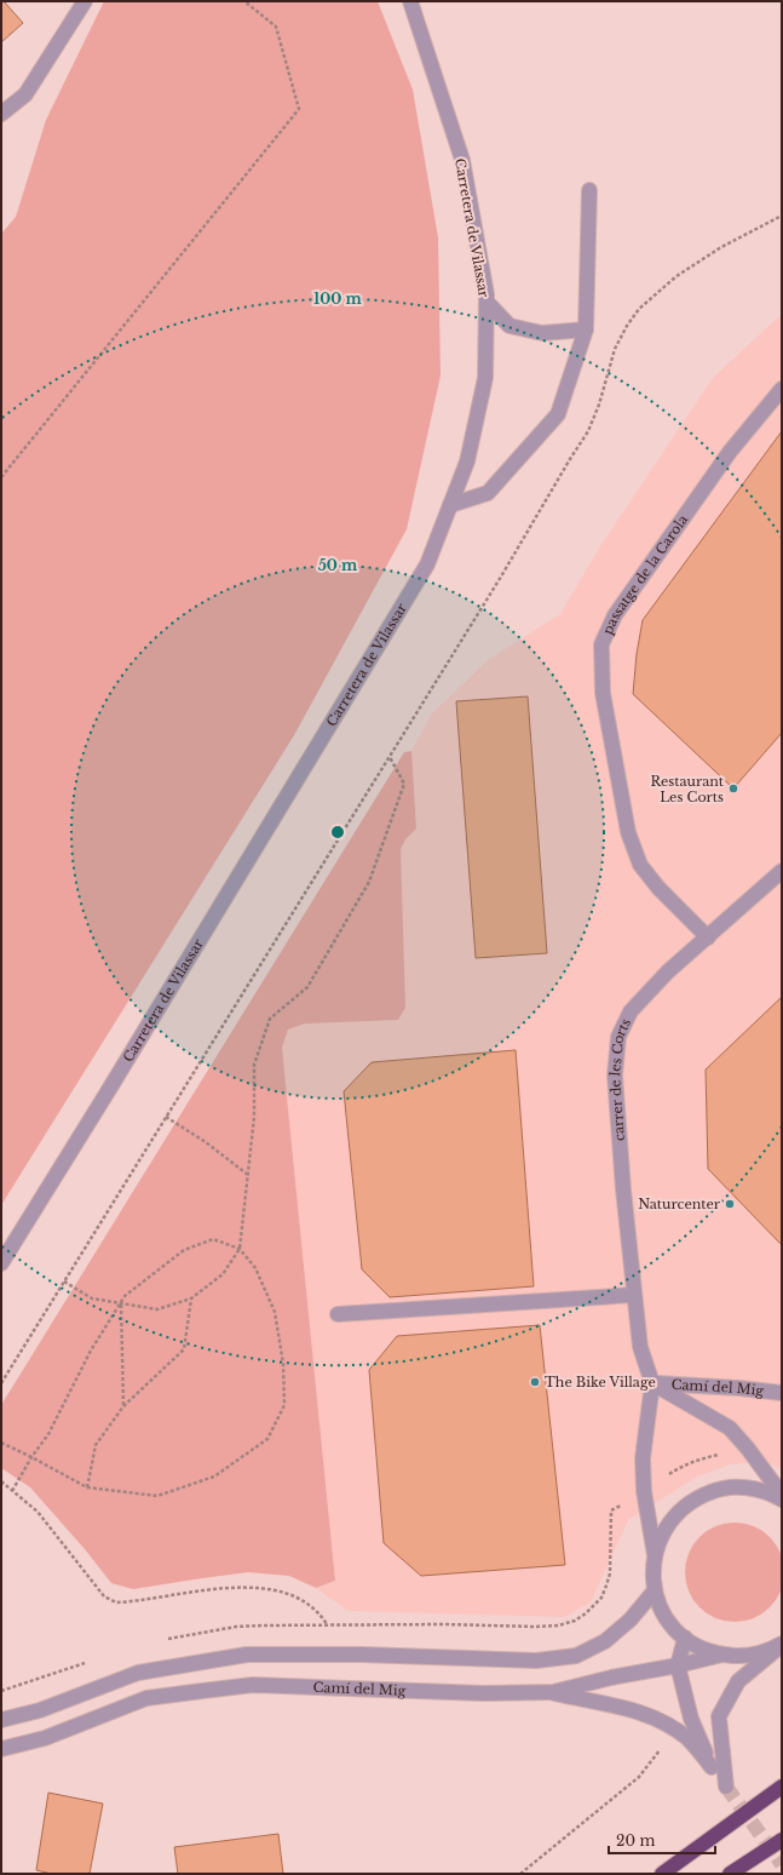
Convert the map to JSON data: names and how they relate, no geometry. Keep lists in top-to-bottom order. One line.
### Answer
{"streets":{"street":["Carretera de Vilassar","passatge de la Carola","carrer de les Corts","Camí del Mig"]},"crossings":[["passatge de la Carola","carrer de les Corts"],["carrer de les Corts","Camí del Mig"]],"places":["Restaurant Les Corts","Naturcenter","The Bike Village"],"scale_bar":"20 m","rings":["100 m","50 m"]}
